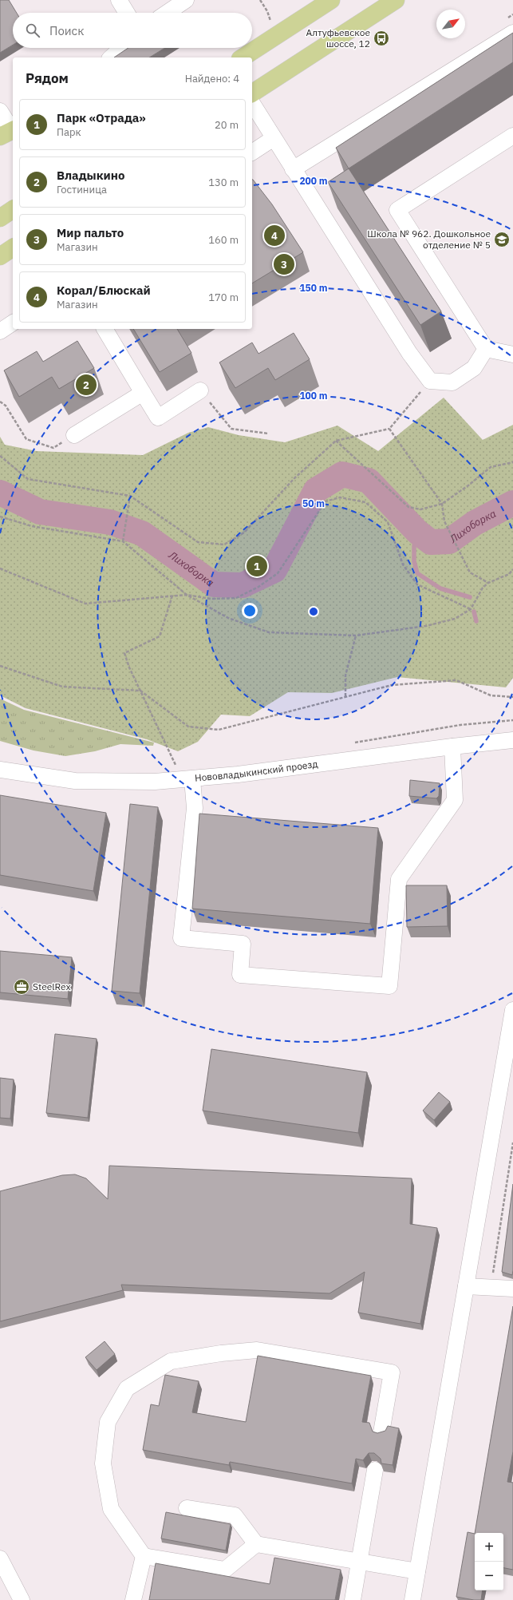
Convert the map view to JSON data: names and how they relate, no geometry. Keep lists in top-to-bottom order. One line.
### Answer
{"streets":{"street":["Нововладыкинский проезд"]},"water":["Лихоборка"],"places":{"bus stop":["Алтуфьевское шоссе, 12"],"school or university":["Школа № 962. Дошкольное отделение № 5"],"office":["SteelRex"]},"north":"top right","page":{"search":"Поиск","heading":["Рядом","Найдено: 4"],"list":[{"mark":"1","name":"Парк «Отрада»","note":"Парк","value":"20 m"},{"mark":"2","name":"Владыкино","note":"Гостиница","value":"130 m"},{"mark":"3","name":"Мир пальто","note":"Магазин","value":"160 m"},{"mark":"4","name":"Корал/Блюскай","note":"Магазин","value":"170 m"}],"pins":["4","3","2","1"],"map_buttons":["+","−"]},"rings":["200 m","150 m","100 m","50 m"]}
